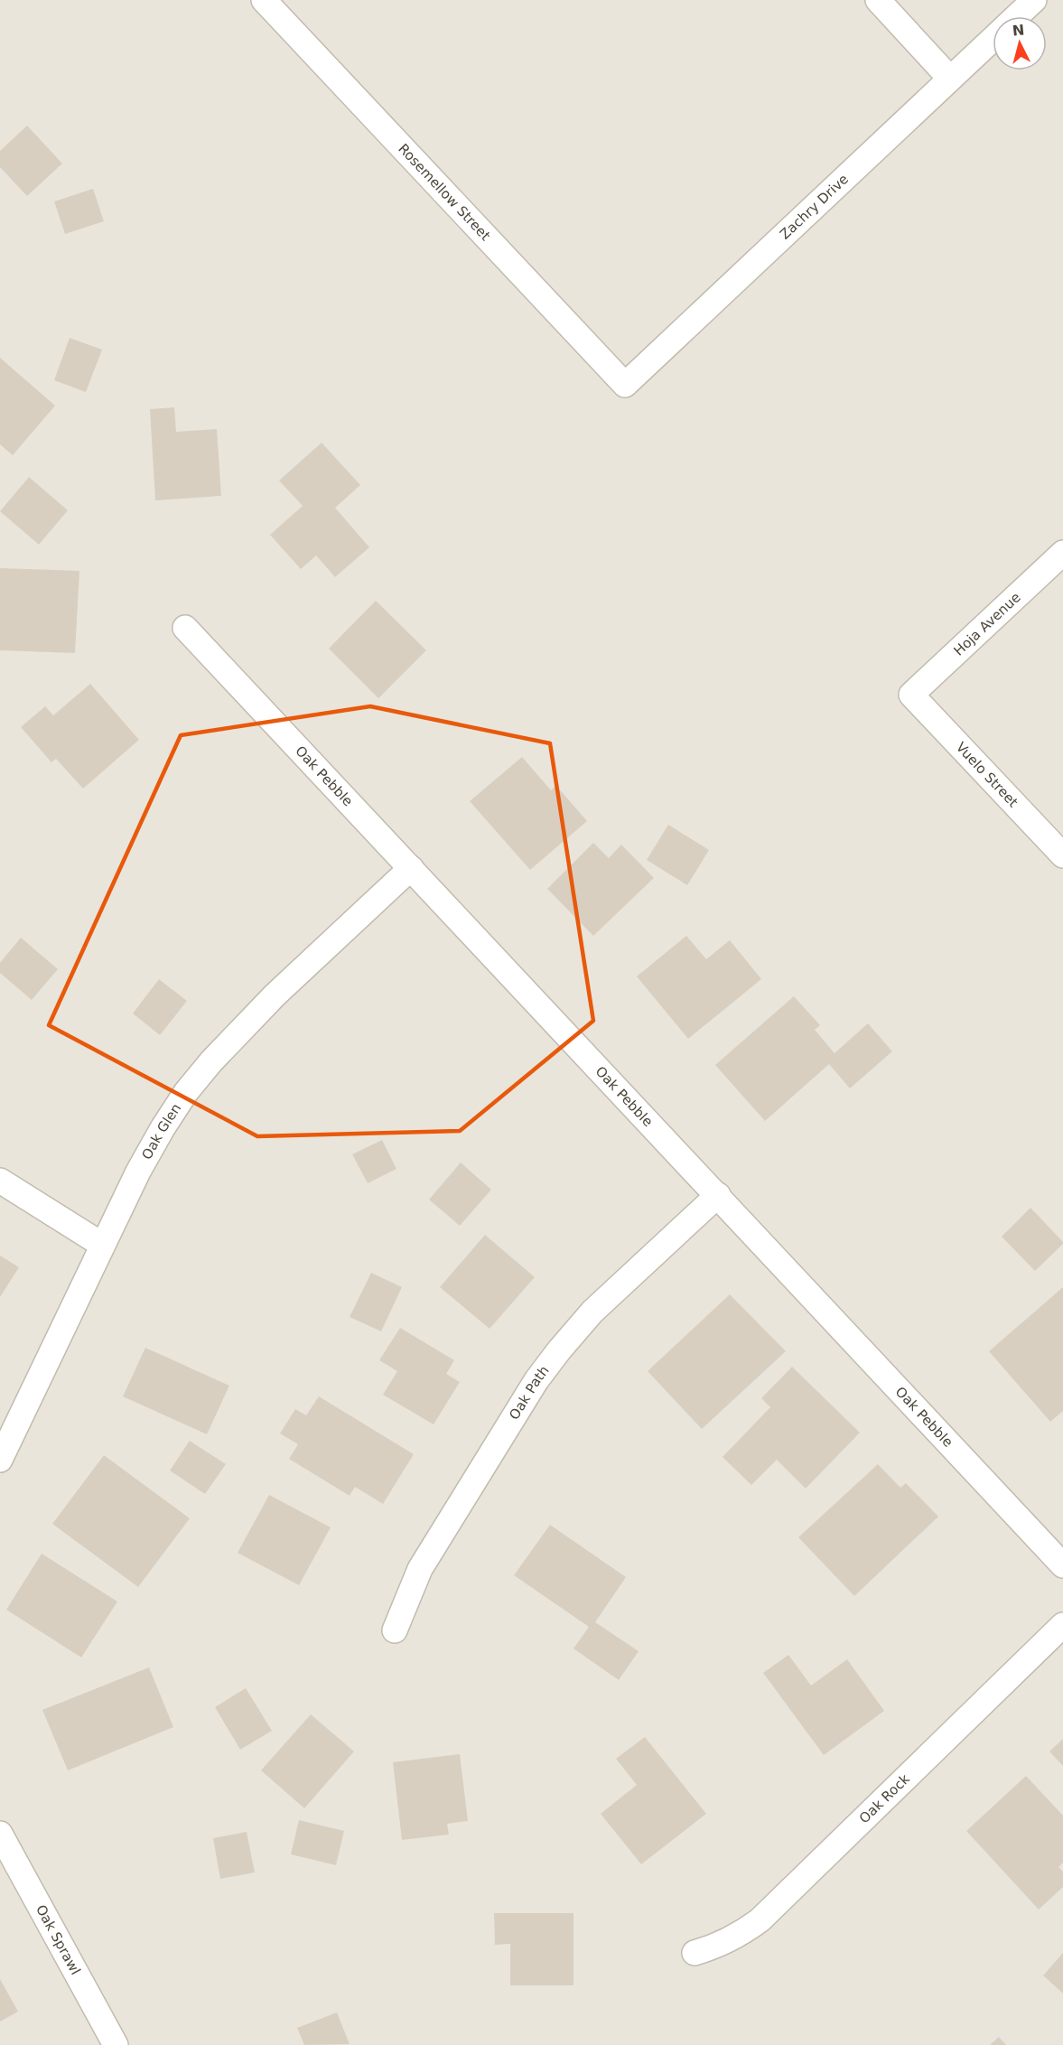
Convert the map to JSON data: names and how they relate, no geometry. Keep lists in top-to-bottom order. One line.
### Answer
{"streets":{"street":["Rosemellow Street","Zachry Drive","Hoja Avenue","Vuelo Street","Oak Pebble","Oak Glen","Oak Path","Oak Rock","Oak Sprawl"]},"crossings":[["Rosemellow Street","Zachry Drive"],["Hoja Avenue","Vuelo Street"],["Oak Pebble","Oak Glen"],["Oak Pebble","Oak Path"]],"north":"top"}
